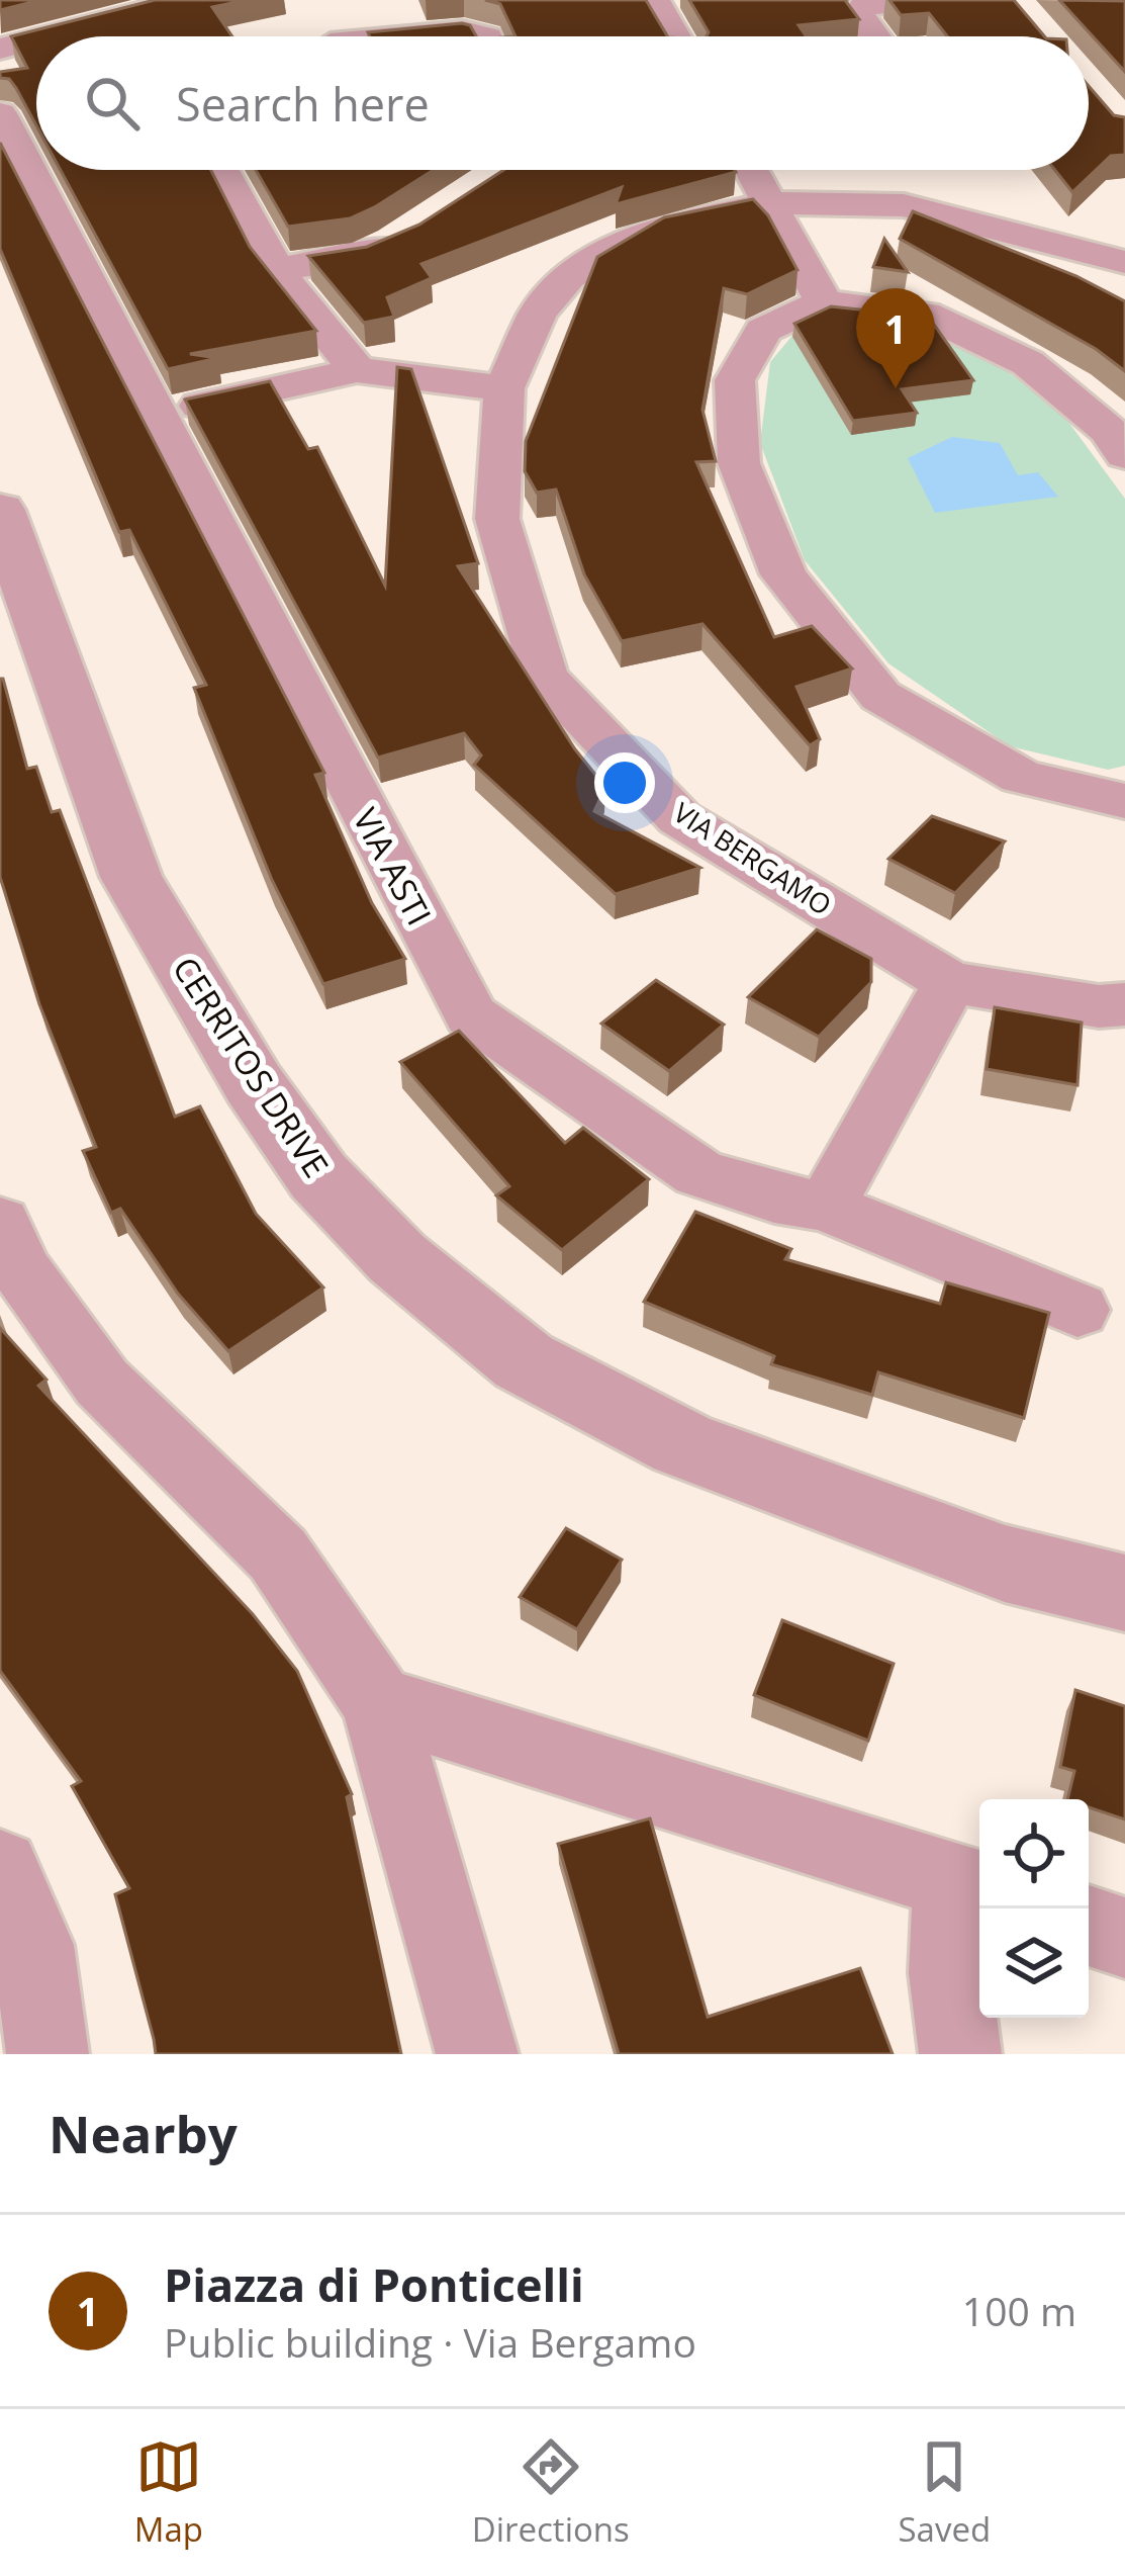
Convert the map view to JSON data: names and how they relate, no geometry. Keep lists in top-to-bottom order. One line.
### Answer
{"streets":{"street":["VIA BERGAMO","VIA ASTI","CERRITOS DRIVE"]},"page":{"search":"Search here","pins":"1","heading":"Nearby","list":[{"mark":"1","name":"Piazza di Ponticelli","note":"Public building · Via Bergamo","value":"100 m"}],"nav":["Map","Directions","Saved"]}}
